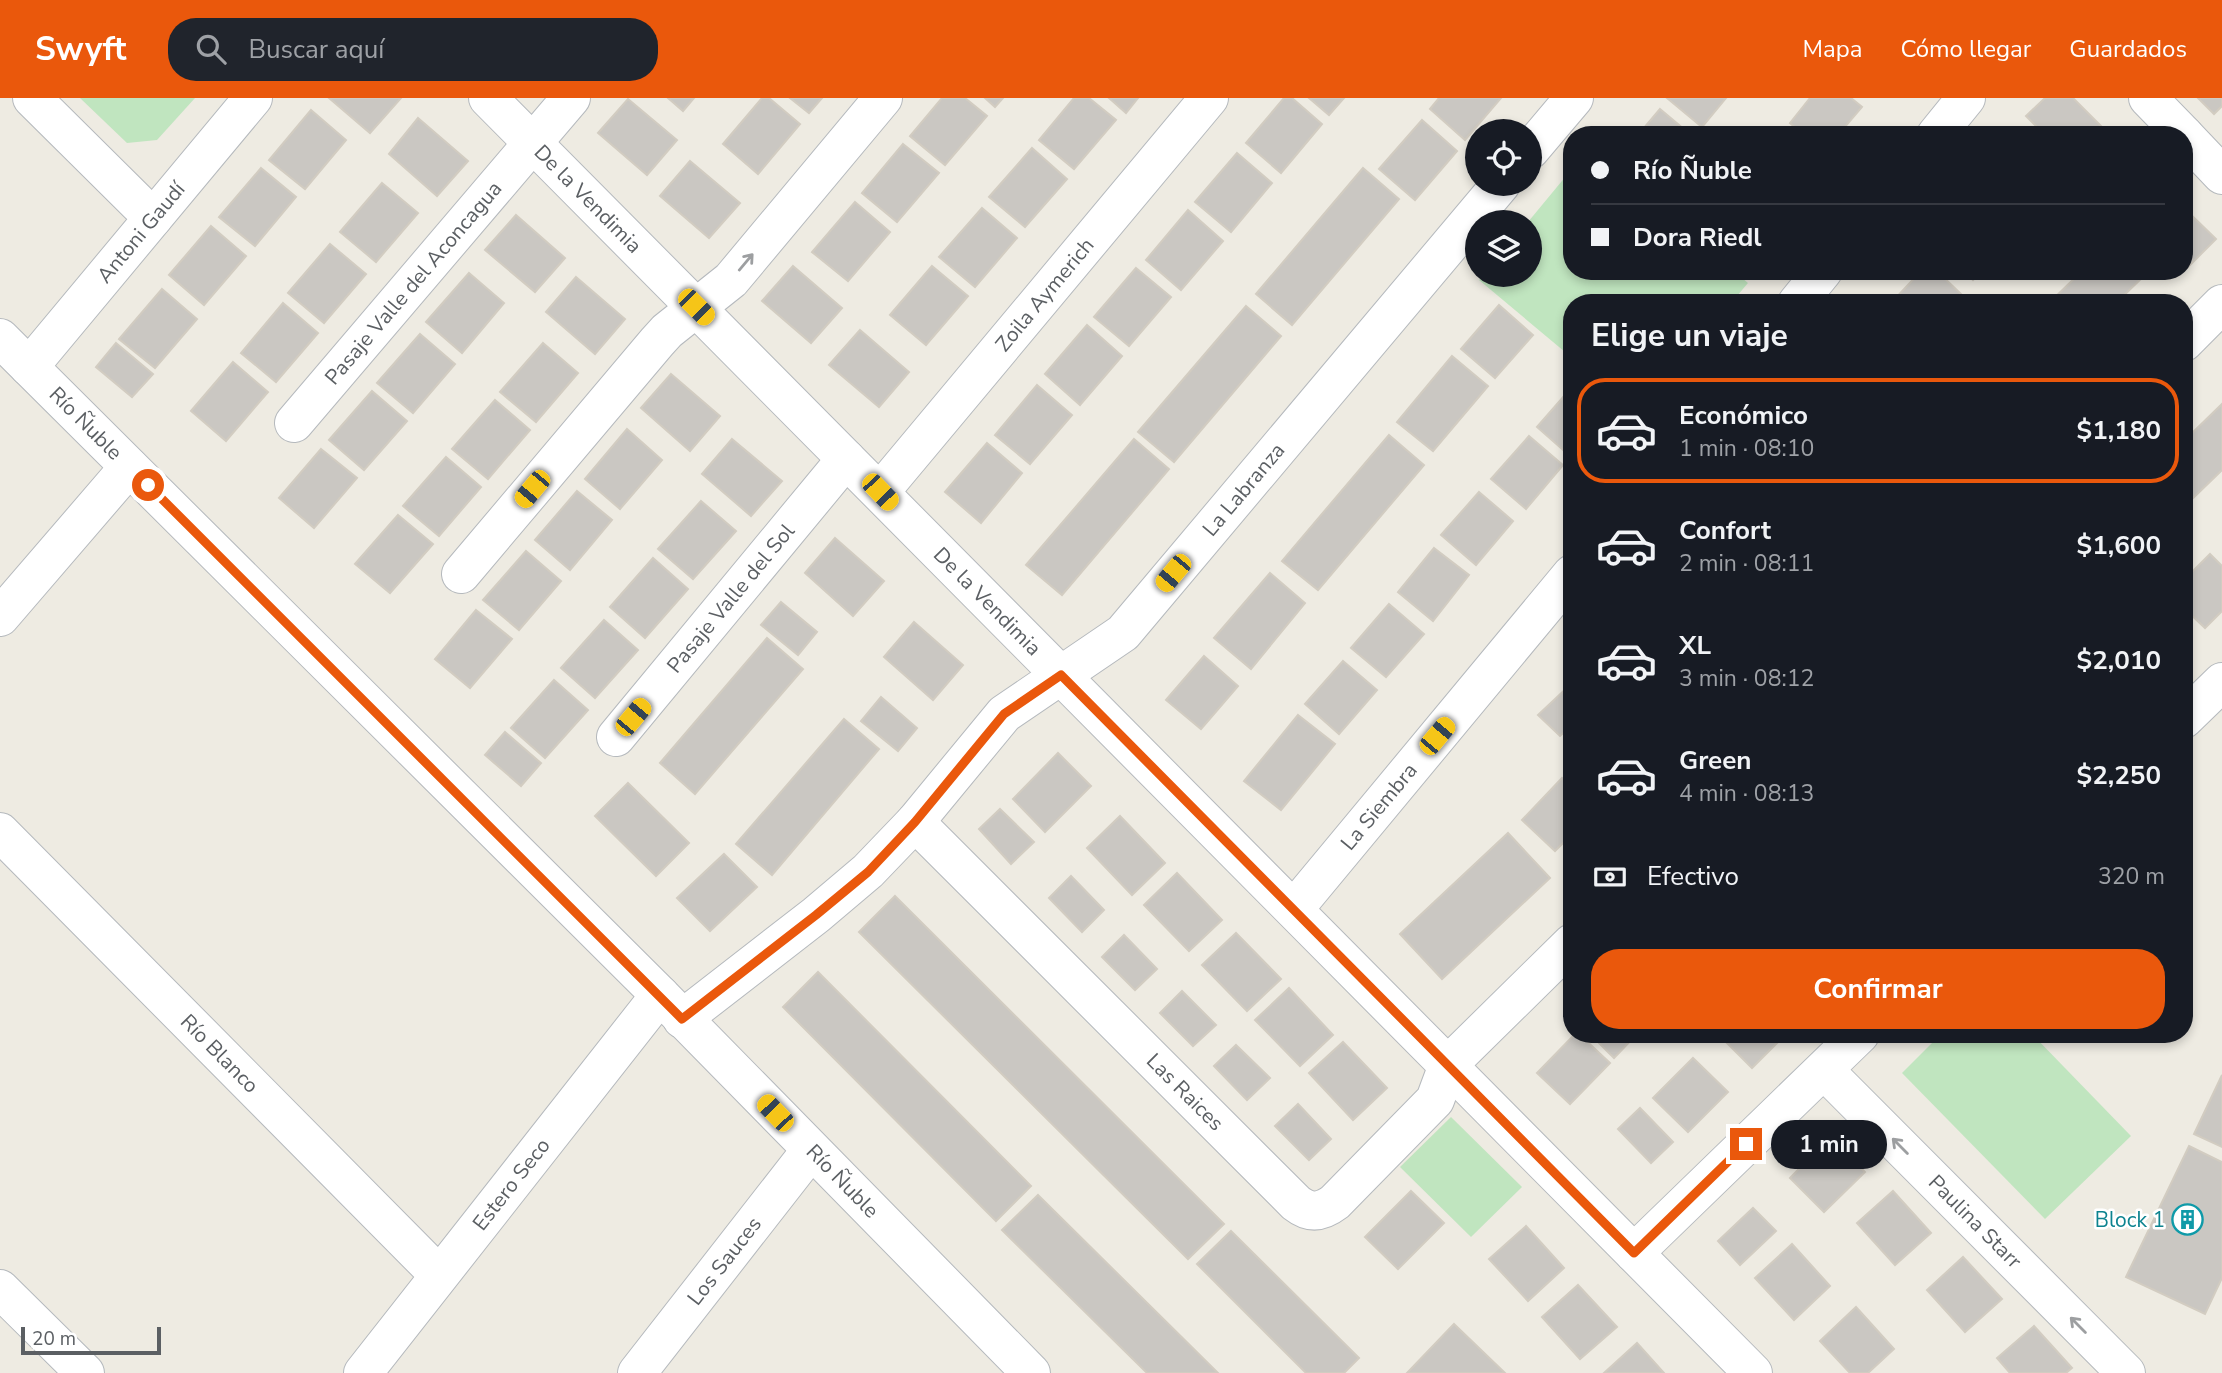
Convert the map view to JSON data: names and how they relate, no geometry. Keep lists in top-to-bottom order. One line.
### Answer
{"streets":{"street":["De la Vendimia","Antoni Gaudí","Pasaje Valle del Aconcagua","Zoila Aymerich","Río Ñuble","La Labranza","Pasaje Valle del Sol","La Siembra","Río Blanco","Las Raices","Estero Seco","Paulina Starr","Los Sauces"]},"crossings":[["De la Vendimia","Pasaje Valle del Aconcagua"],["De la Vendimia","Zoila Aymerich"],["De la Vendimia","La Labranza"],["De la Vendimia","Pasaje Valle del Sol"],["De la Vendimia","La Siembra"],["De la Vendimia","Las Raices"],["Antoni Gaudí","Río Ñuble"],["Río Ñuble","La Labranza"],["Río Ñuble","Estero Seco"],["Río Ñuble","Los Sauces"],["La Labranza","Las Raices"],["La Labranza","Estero Seco"],["Río Blanco","Estero Seco"]],"one_way":["Paulina Starr"],"places":{"building":["Block 1"]},"scale_bar":"20 m","page":{"header":"Swyft","search":"Buscar aquí","nav":["Mapa","Cómo llegar","Guardados"],"banner":["Río Ñuble","Dora Riedl"],"heading":"Elige un viaje","list":[{"name":"Económico","note":"1 min · 08:10","value":"$1,180"},{"name":"Confort","note":"2 min · 08:11","value":"$1,600"},{"name":"XL","note":"3 min · 08:12","value":"$2,010"},{"name":"Green","note":"4 min · 08:13","value":"$2,250"}],"pay":["Efectivo","320 m"],"buttons":"Confirmar","bubble":"1 min","scale":"20 m"}}
